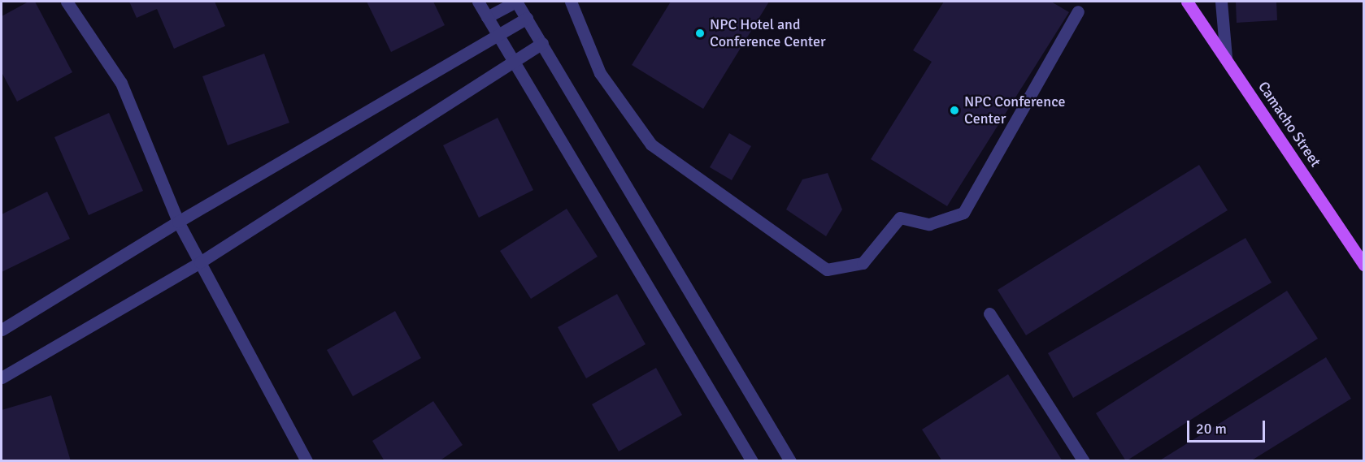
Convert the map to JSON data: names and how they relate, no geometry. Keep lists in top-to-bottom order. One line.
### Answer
{"streets":{"main road":["Camacho Street"]},"places":["NPC Hotel and Conference Center","NPC Conference Center"],"scale_bar":"20 m"}
